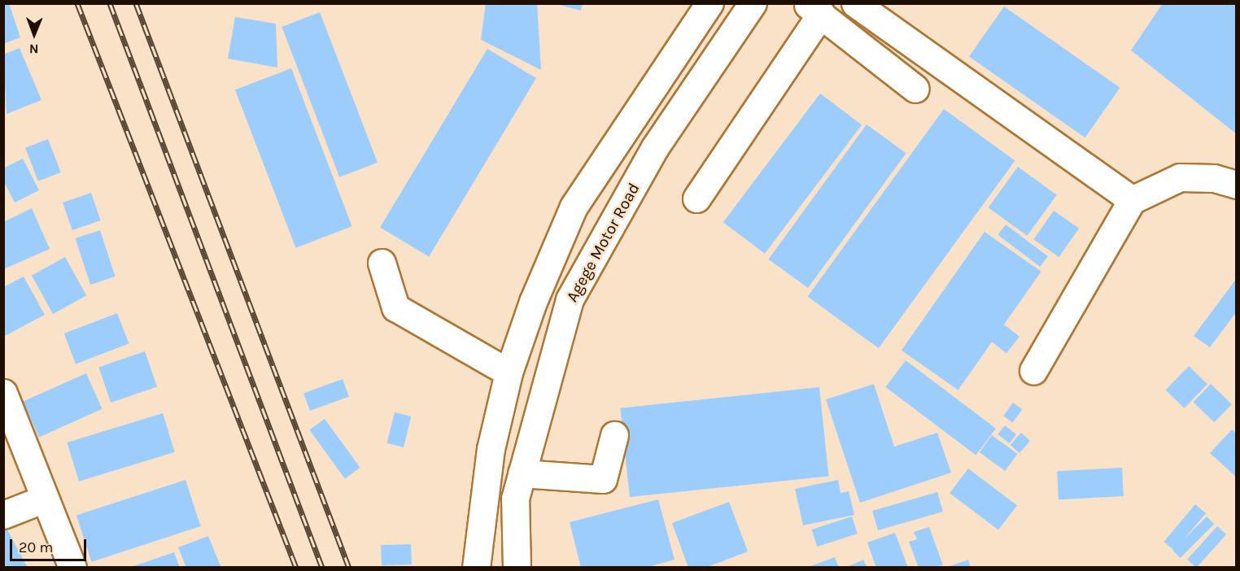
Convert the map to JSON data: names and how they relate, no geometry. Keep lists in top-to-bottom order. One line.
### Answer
{"streets":{"main road":["Agege Motor Road"]},"scale_bar":"20 m","north":"bottom"}
